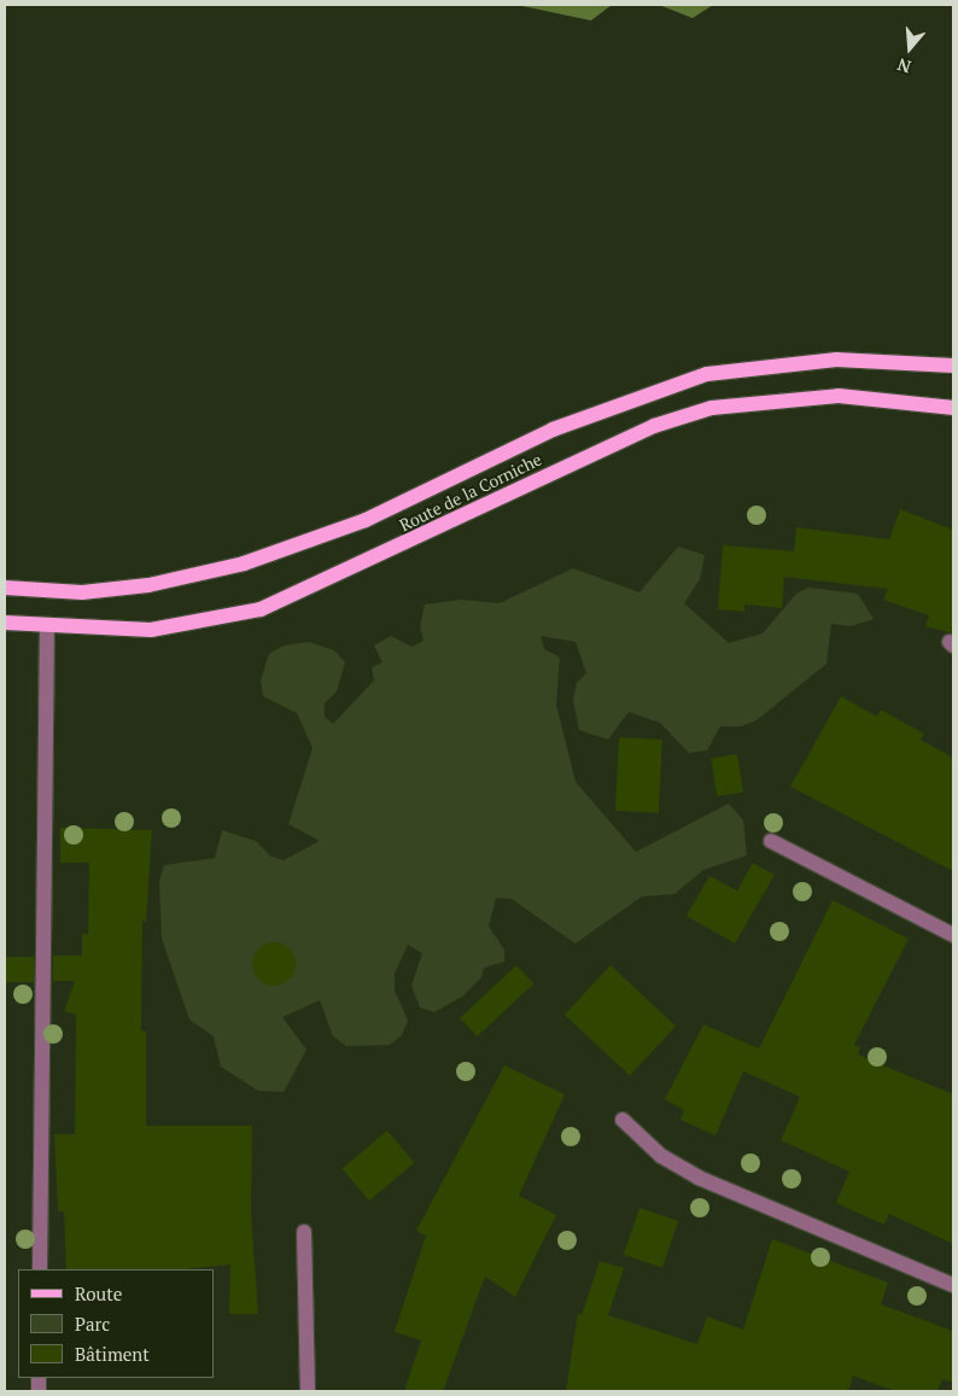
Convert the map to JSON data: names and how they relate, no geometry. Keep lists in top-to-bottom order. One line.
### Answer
{"streets":{"main road":["Route de la Corniche"]},"legend":["Route","Parc","Bâtiment"],"north":"bottom"}
